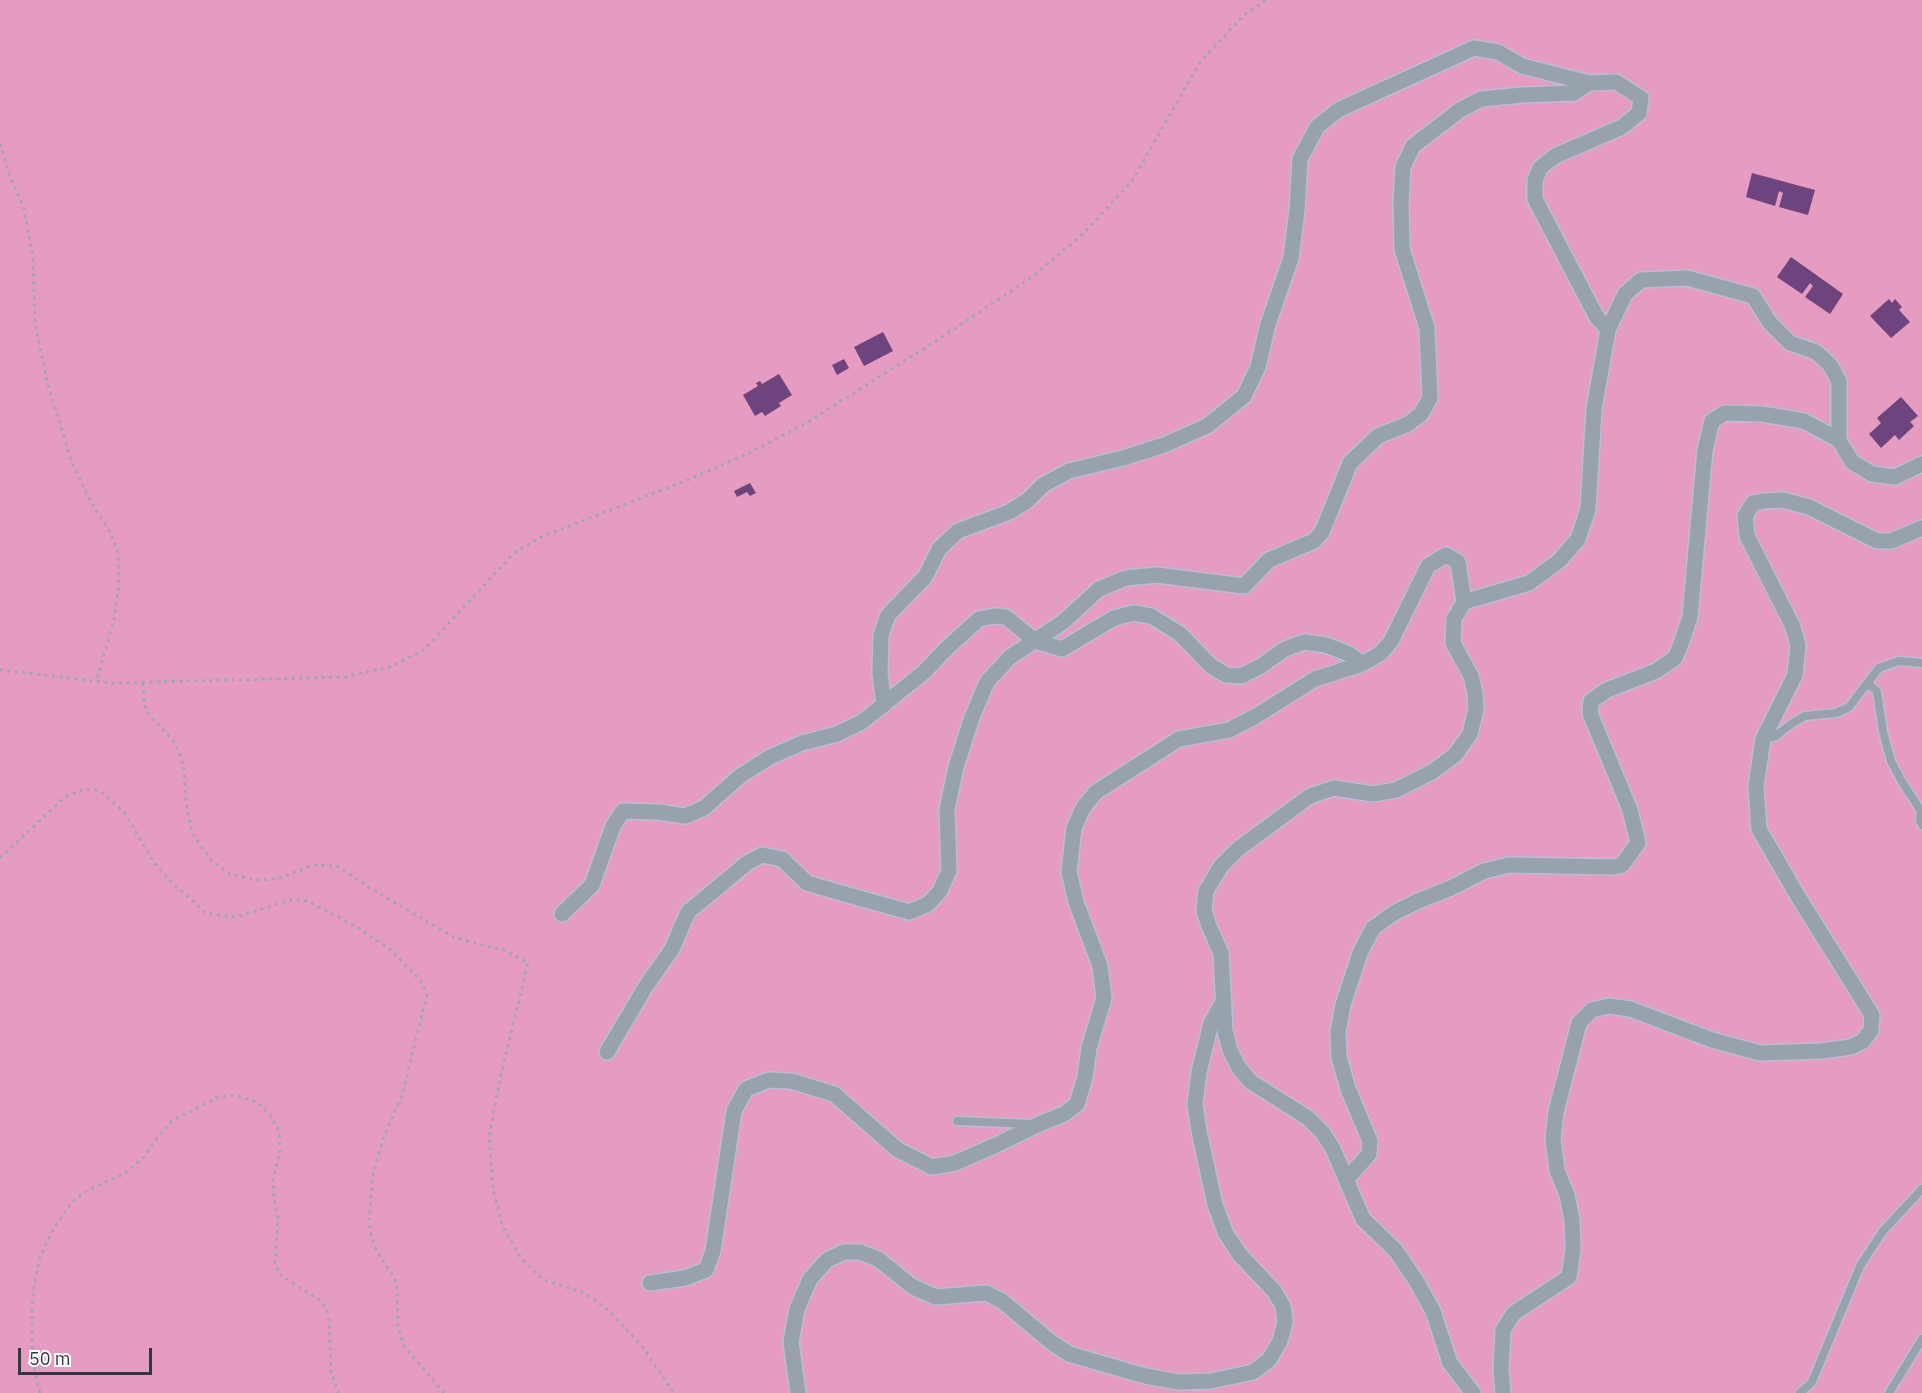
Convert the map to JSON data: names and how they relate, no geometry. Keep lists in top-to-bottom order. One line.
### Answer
{"scale_bar":"50 m"}
